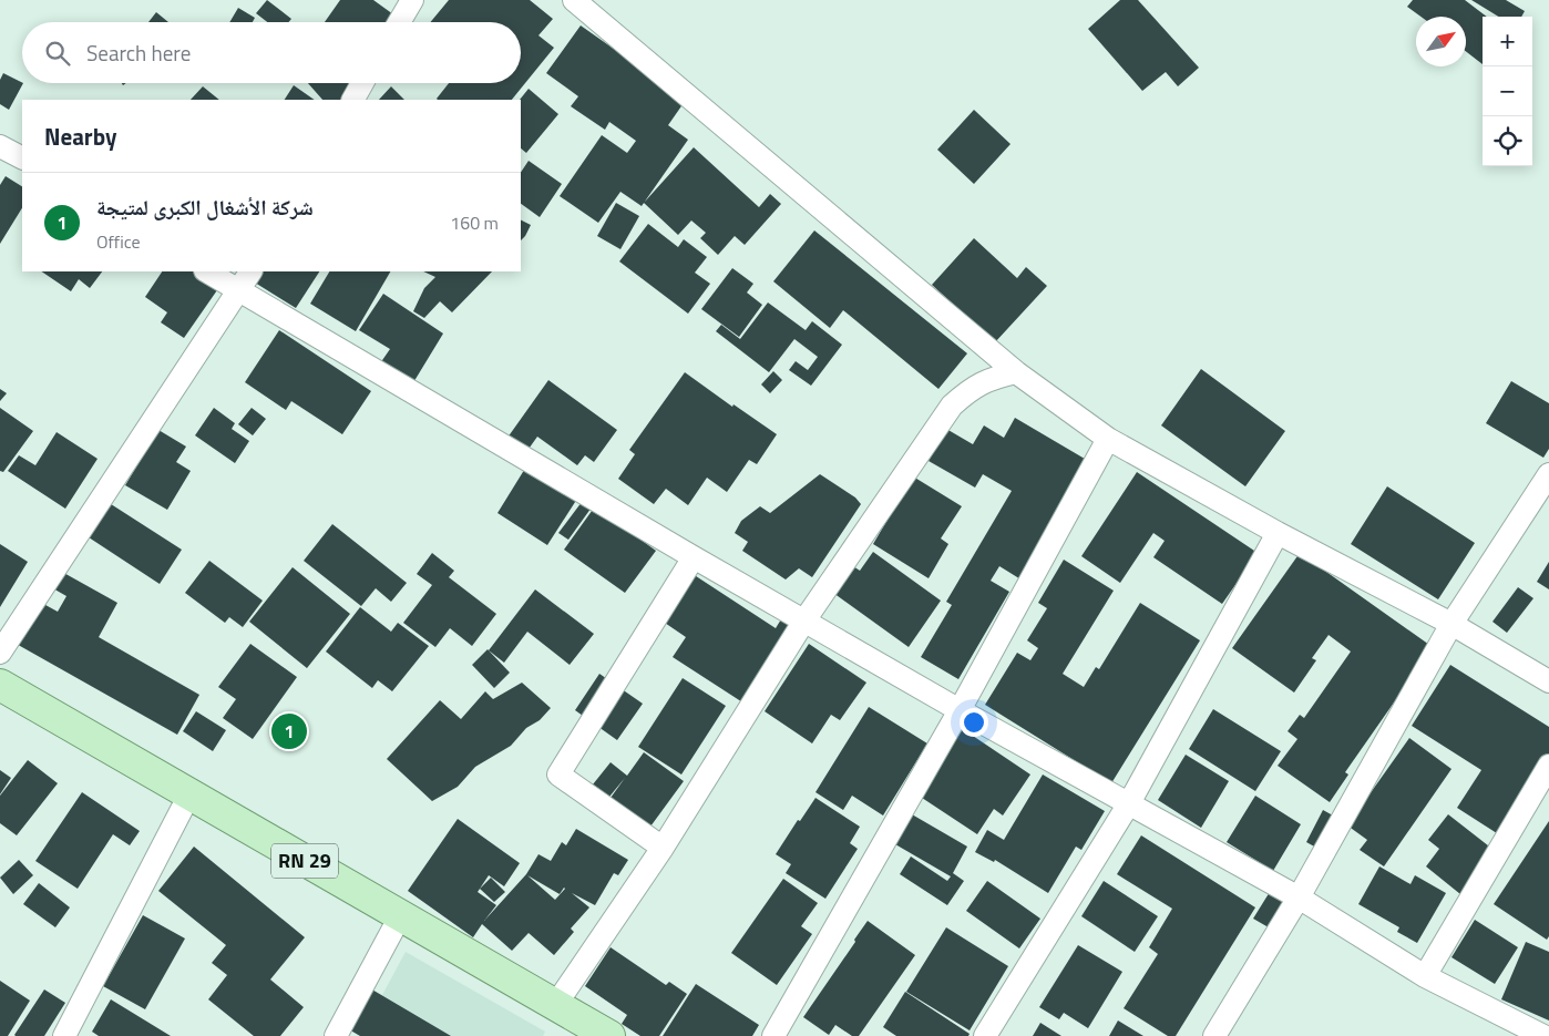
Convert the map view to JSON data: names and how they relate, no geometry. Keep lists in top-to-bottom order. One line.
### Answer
{"streets":{"main road":["RN 29"]},"north":"top right","page":{"map_buttons":["+","−"],"search":"Search here","heading":"Nearby","list":[{"mark":"1","name":"شركة الأشغال الكبرى لمتيجة","note":"Office","value":"160 m"}],"pins":"1"}}
